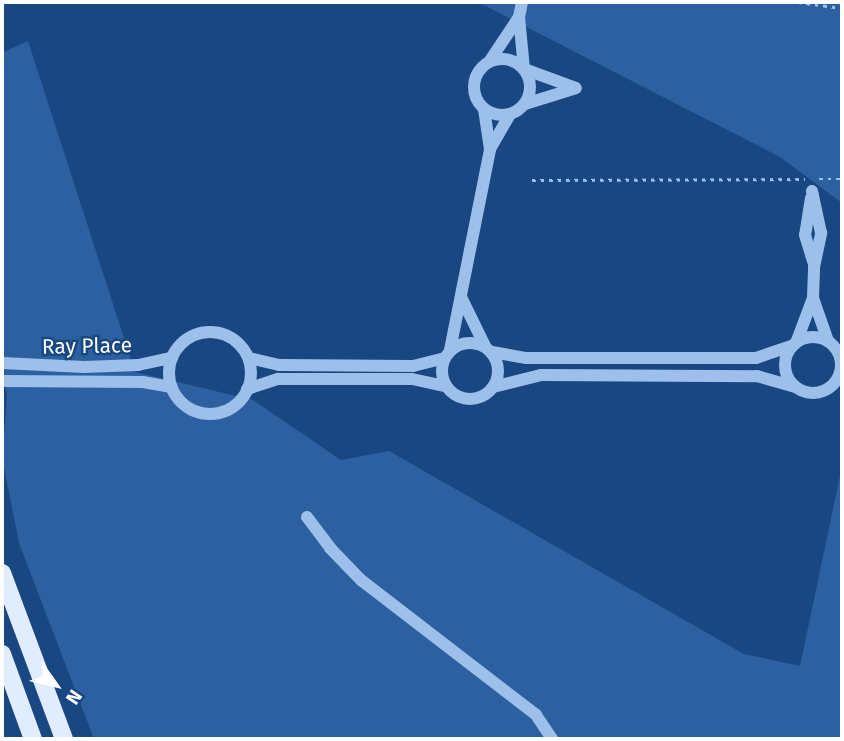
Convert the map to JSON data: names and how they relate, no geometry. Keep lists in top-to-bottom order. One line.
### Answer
{"streets":{"street":["Ray Place"]},"north":"bottom right"}
